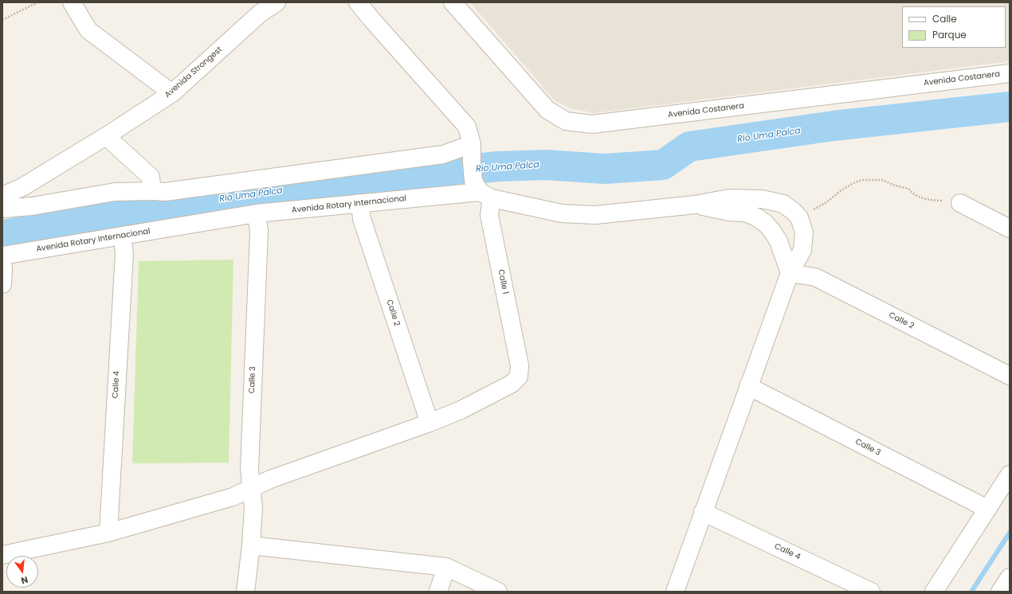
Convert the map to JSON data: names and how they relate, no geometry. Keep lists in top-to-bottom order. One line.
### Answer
{"streets":{"street":["Avenida Strongest","Avenida Costanera","Avenida Rotary Internacional","Calle 1","Calle 2","Calle 3","Calle 4"]},"crossings":[["Avenida Rotary Internacional","Calle 1"],["Avenida Rotary Internacional","Calle 2"],["Avenida Rotary Internacional","Calle 3"],["Avenida Rotary Internacional","Calle 4"],["Calle 1","Calle 2"]],"water":["Río Uma Palca"],"legend":["Calle","Parque"],"north":"bottom"}
